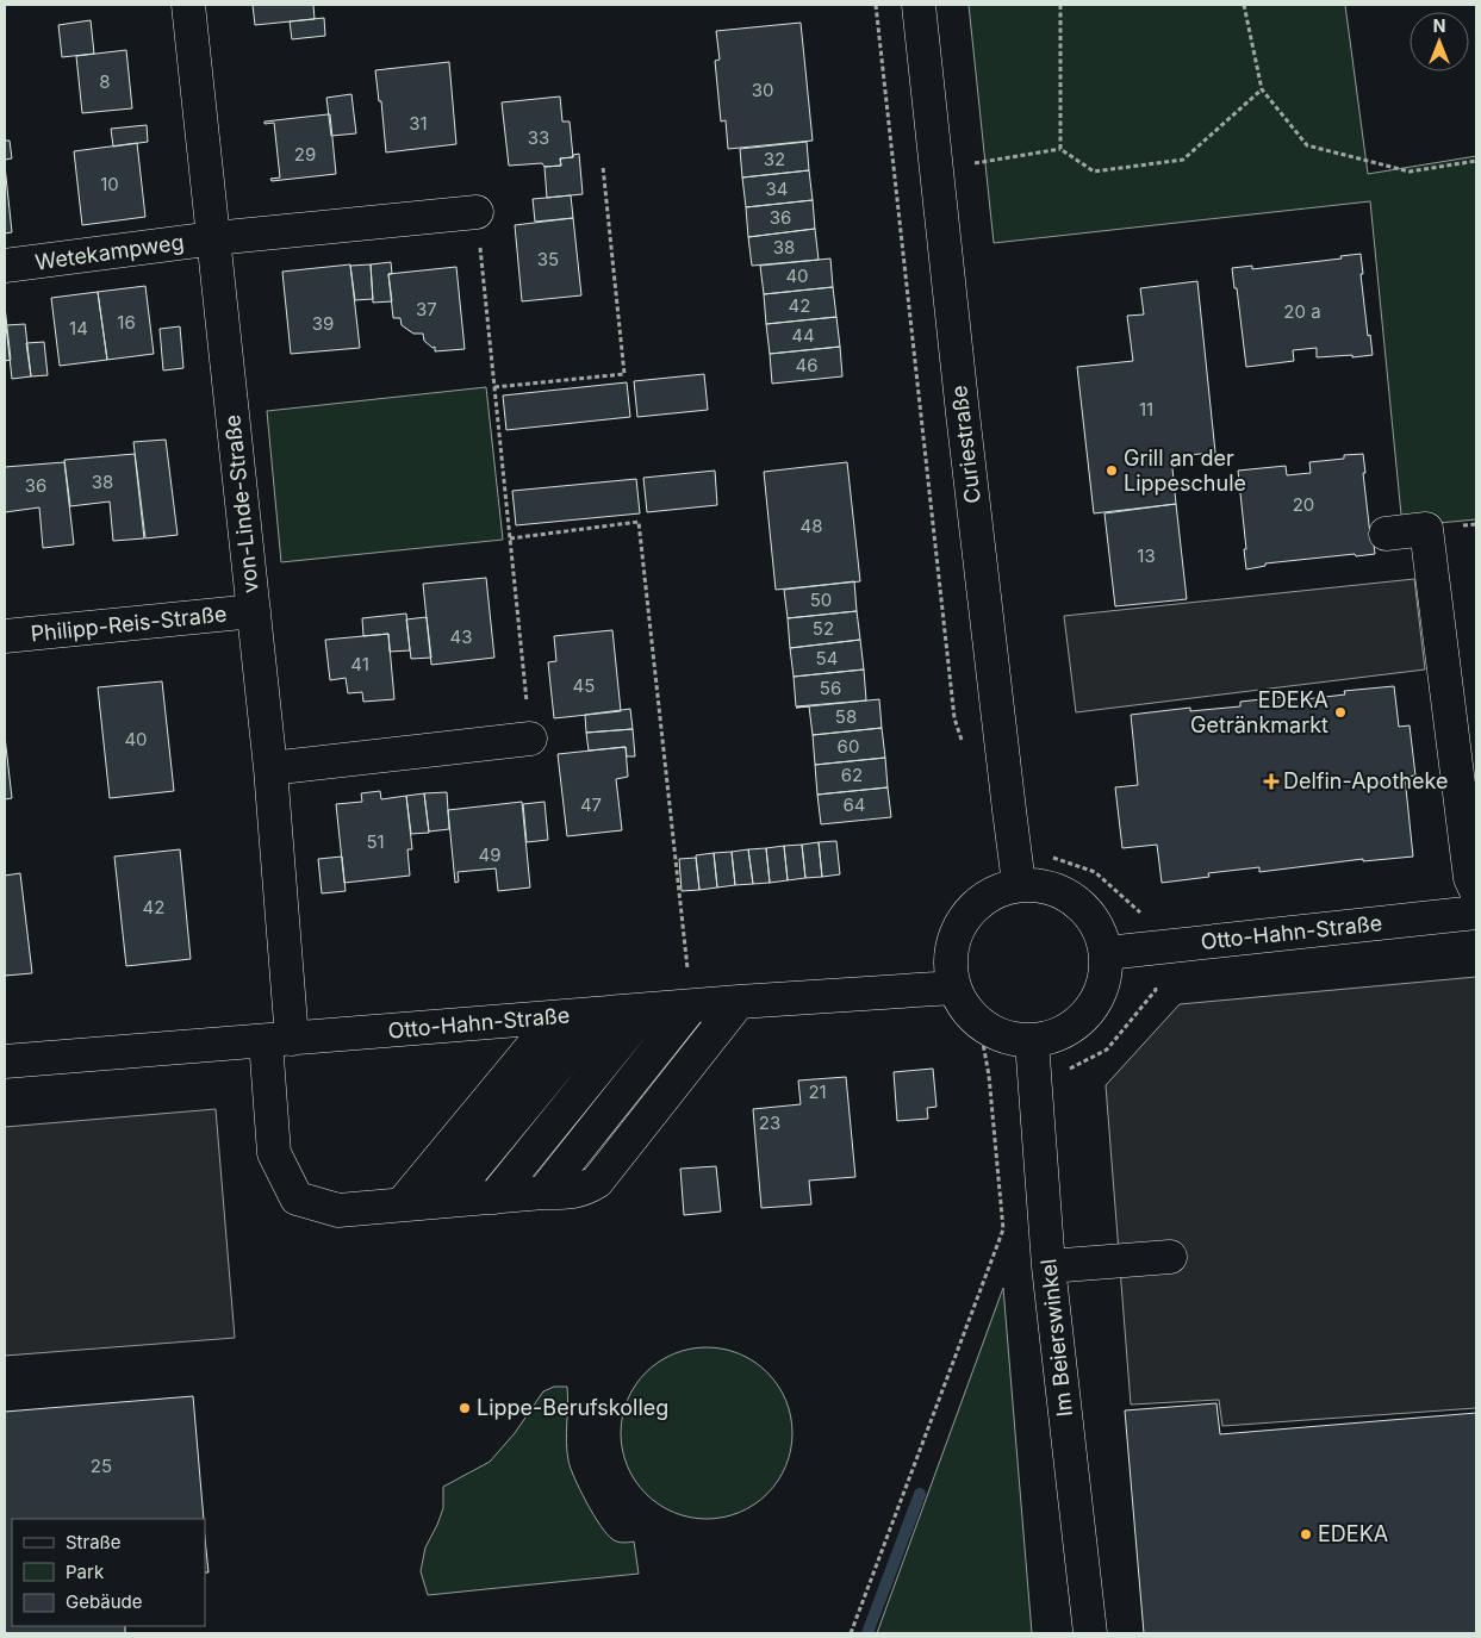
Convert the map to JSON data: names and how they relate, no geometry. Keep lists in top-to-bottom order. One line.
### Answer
{"streets":{"street":["Wetekampweg","Curiestraße","von-Linde-Straße","Philipp-Reis-Straße","Otto-Hahn-Straße","Im Beierswinkel"]},"crossings":[["Wetekampweg","von-Linde-Straße"],["Curiestraße","Otto-Hahn-Straße"],["Curiestraße","Im Beierswinkel"],["von-Linde-Straße","Philipp-Reis-Straße"],["von-Linde-Straße","Otto-Hahn-Straße"],["Otto-Hahn-Straße","Im Beierswinkel"]],"places":{"other":["Grill an der Lippeschule","EDEKA Getränkmarkt","Lippe-Berufskolleg","EDEKA"],"health":["Delfin-Apotheke"]},"house_numbers":["8","30","31","33","29","32","10","34","36","38","35","40","42","37","20 a","16","39","14","44","46","11","38","36","20","48","13","50","52","43","54","41","45","56","58","40","60","62","47","64","51","49","42","21","23","25"],"legend":["Straße","Park","Gebäude"],"north":"top"}
